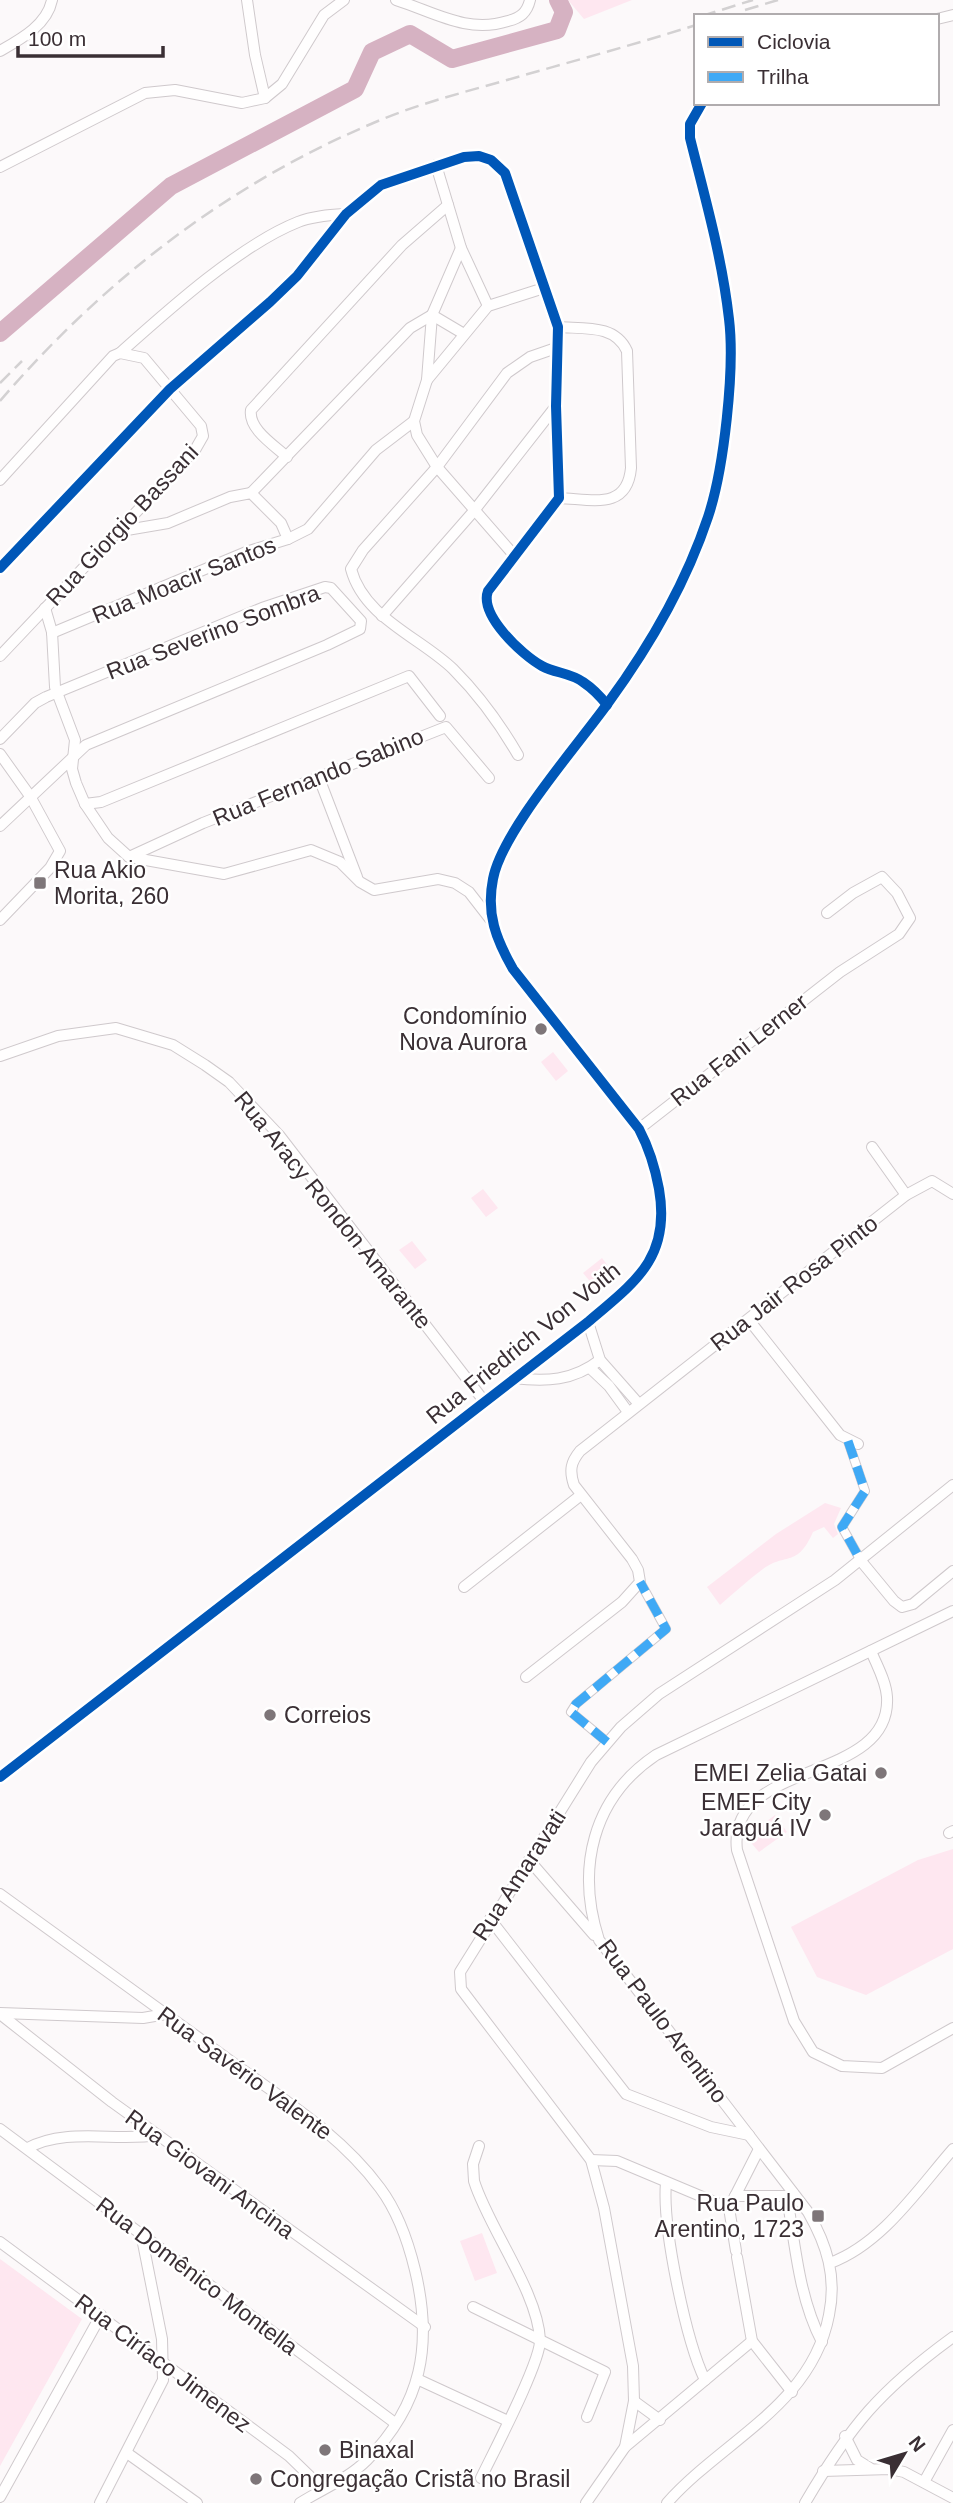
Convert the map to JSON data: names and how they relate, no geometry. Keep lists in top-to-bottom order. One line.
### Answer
{"streets":{"street":["Rua Giorgio Bassani","Rua Moacir Santos","Rua Severino Sombra","Rua Fernando Sabino","Rua Fani Lerner","Rua Aracy Rondon Amarante","Rua Jair Rosa Pinto","Rua Friedrich Von Voith","Rua Amaravati","Rua Paulo Arentino","Rua Savério Valente","Rua Giovani Ancina","Rua Domênico Montella","Rua Ciríaco Jimenez"]},"crossings":[["Rua Fani Lerner","Rua Friedrich Von Voith"],["Rua Aracy Rondon Amarante","Rua Friedrich Von Voith"],["Rua Savério Valente","Rua Giovani Ancina"],["Rua Savério Valente","Rua Domênico Montella"],["Rua Savério Valente","Rua Ciríaco Jimenez"]],"places":{"transit":["Rua Akio Morita, 260","Rua Paulo Arentino, 1723"],"other":["Condomínio Nova Aurora","Correios","EMEI Zelia Gatai","EMEF City Jaraguá IV","Binaxal","Congregação Cristã no Brasil"]},"legend":["Ciclovia","Trilha"],"scale_bar":"100 m","north":"top right"}
